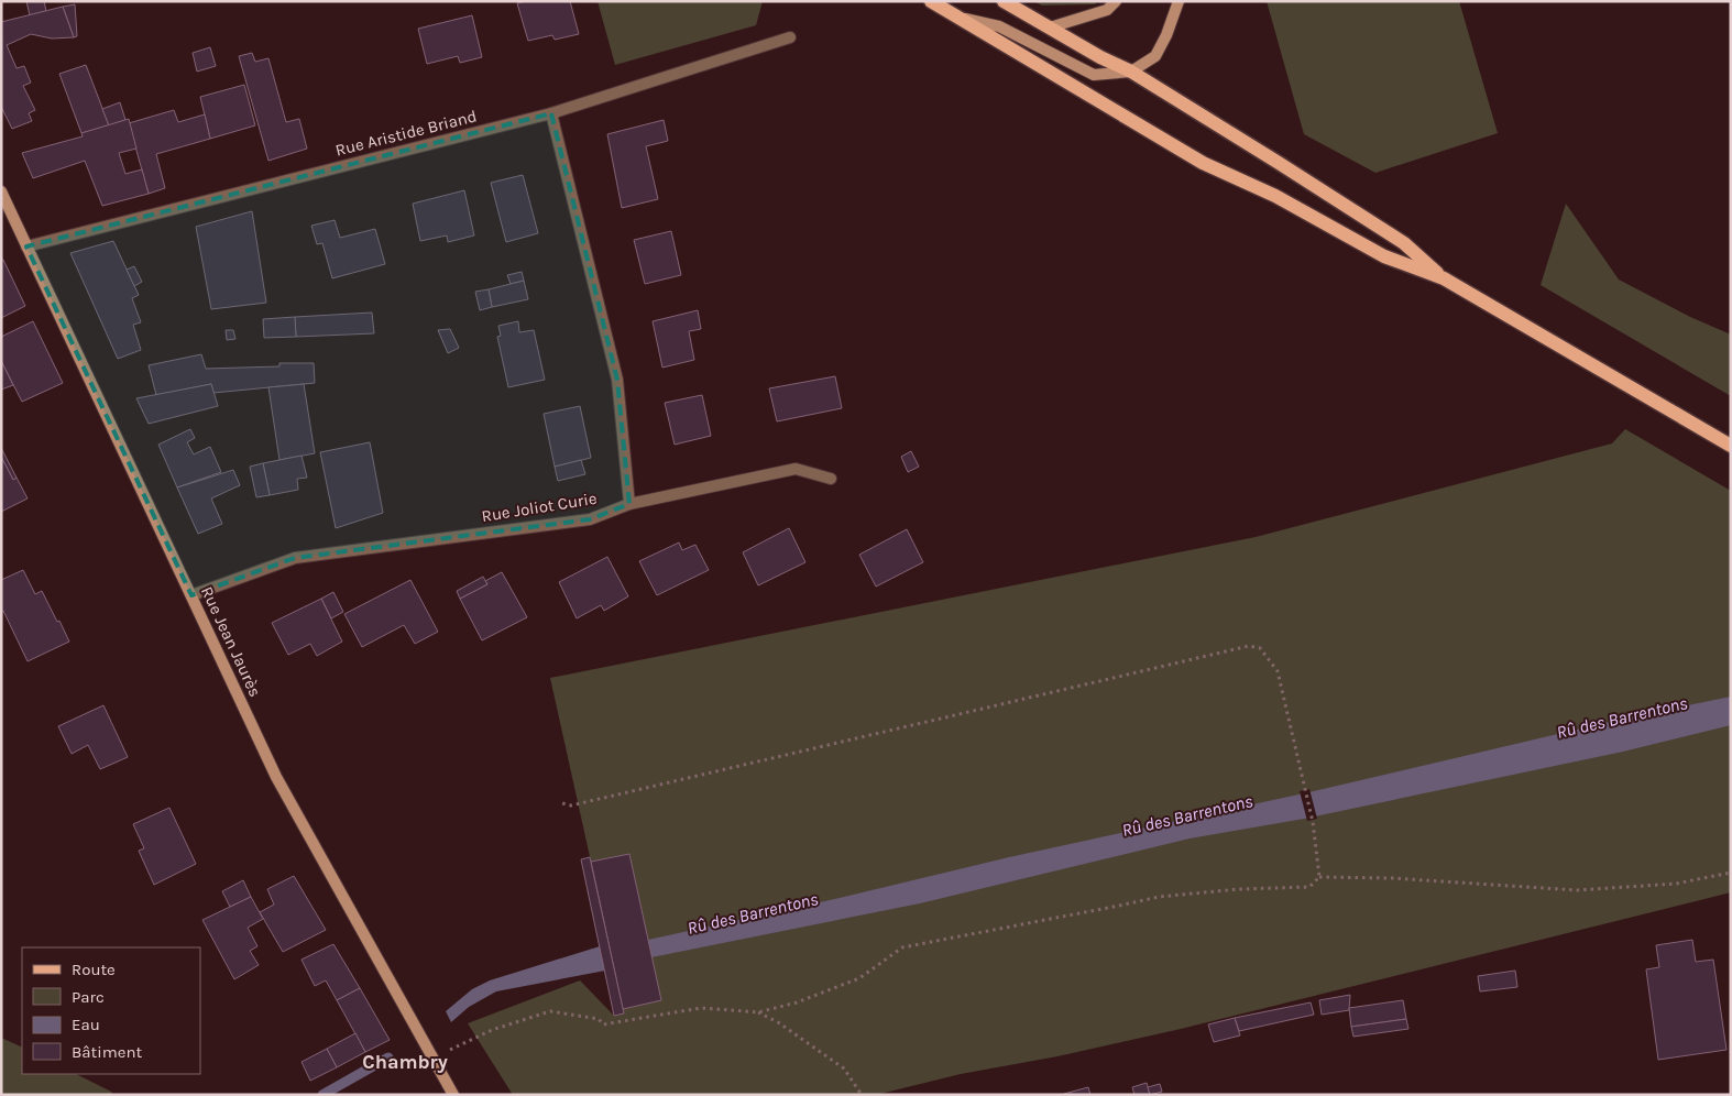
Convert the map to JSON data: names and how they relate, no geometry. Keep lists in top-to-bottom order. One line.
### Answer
{"streets":{"main road":["Rue Jean Jaurès"],"street":["Rue Aristide Briand","Rue Joliot Curie"]},"crossings":[["Rue Aristide Briand","Rue Jean Jaurès"],["Rue Joliot Curie","Rue Jean Jaurès"]],"districts":["Chambry"],"water":["Rû des Barrentons"],"legend":["Route","Parc","Eau","Bâtiment"]}
